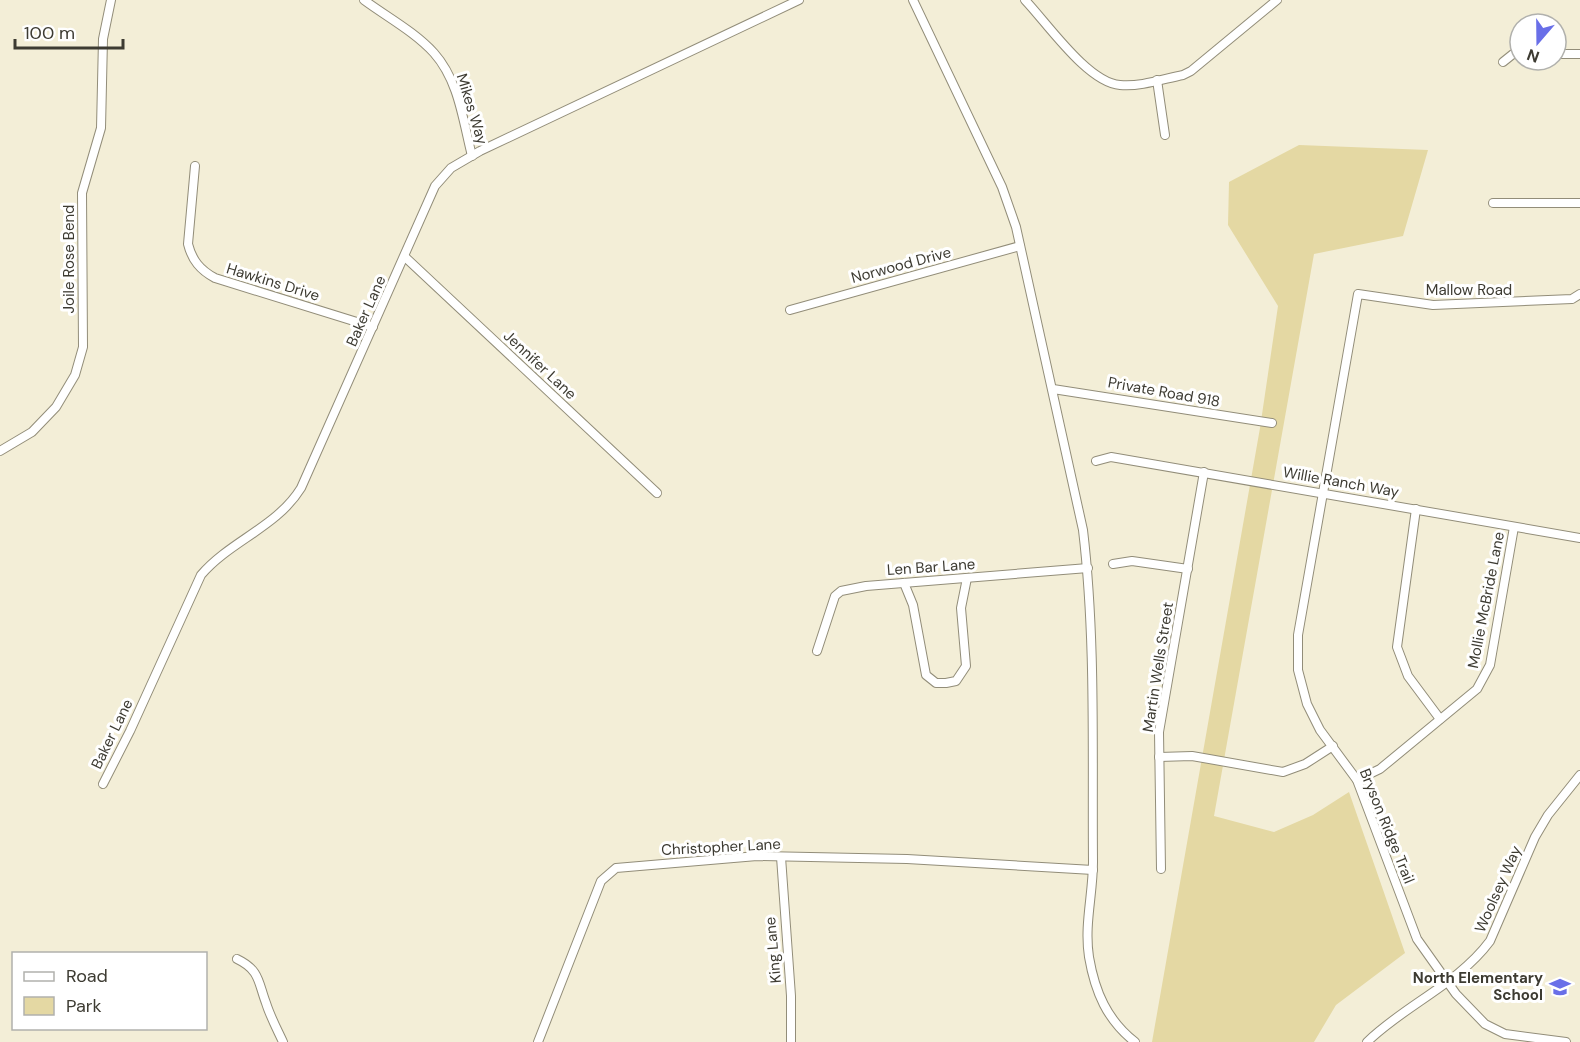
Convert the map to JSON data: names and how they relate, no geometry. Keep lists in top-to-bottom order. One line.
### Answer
{"streets":{"street":["Mikes Way","Joile Rose Bend","Norwood Drive","Hawkins Drive","Mallow Road","Baker Lane","Jennifer Lane","Private Road 918","Willie Ranch Way","Len Bar Lane","Mollie McBride Lane","Martin Wells Street","Bryson Ridge Trail","Christopher Lane","Woolsey Way","King Lane"]},"crossings":[["Mikes Way","Baker Lane"],["Hawkins Drive","Baker Lane"],["Mallow Road","Bryson Ridge Trail"],["Baker Lane","Jennifer Lane"],["Willie Ranch Way","Mollie McBride Lane"],["Willie Ranch Way","Martin Wells Street"],["Willie Ranch Way","Bryson Ridge Trail"],["Mollie McBride Lane","Bryson Ridge Trail"],["Bryson Ridge Trail","Woolsey Way"],["Christopher Lane","King Lane"]],"places":{"school or university":["North Elementary School"]},"legend":["Road","Park"],"scale_bar":"100 m","north":"bottom"}
